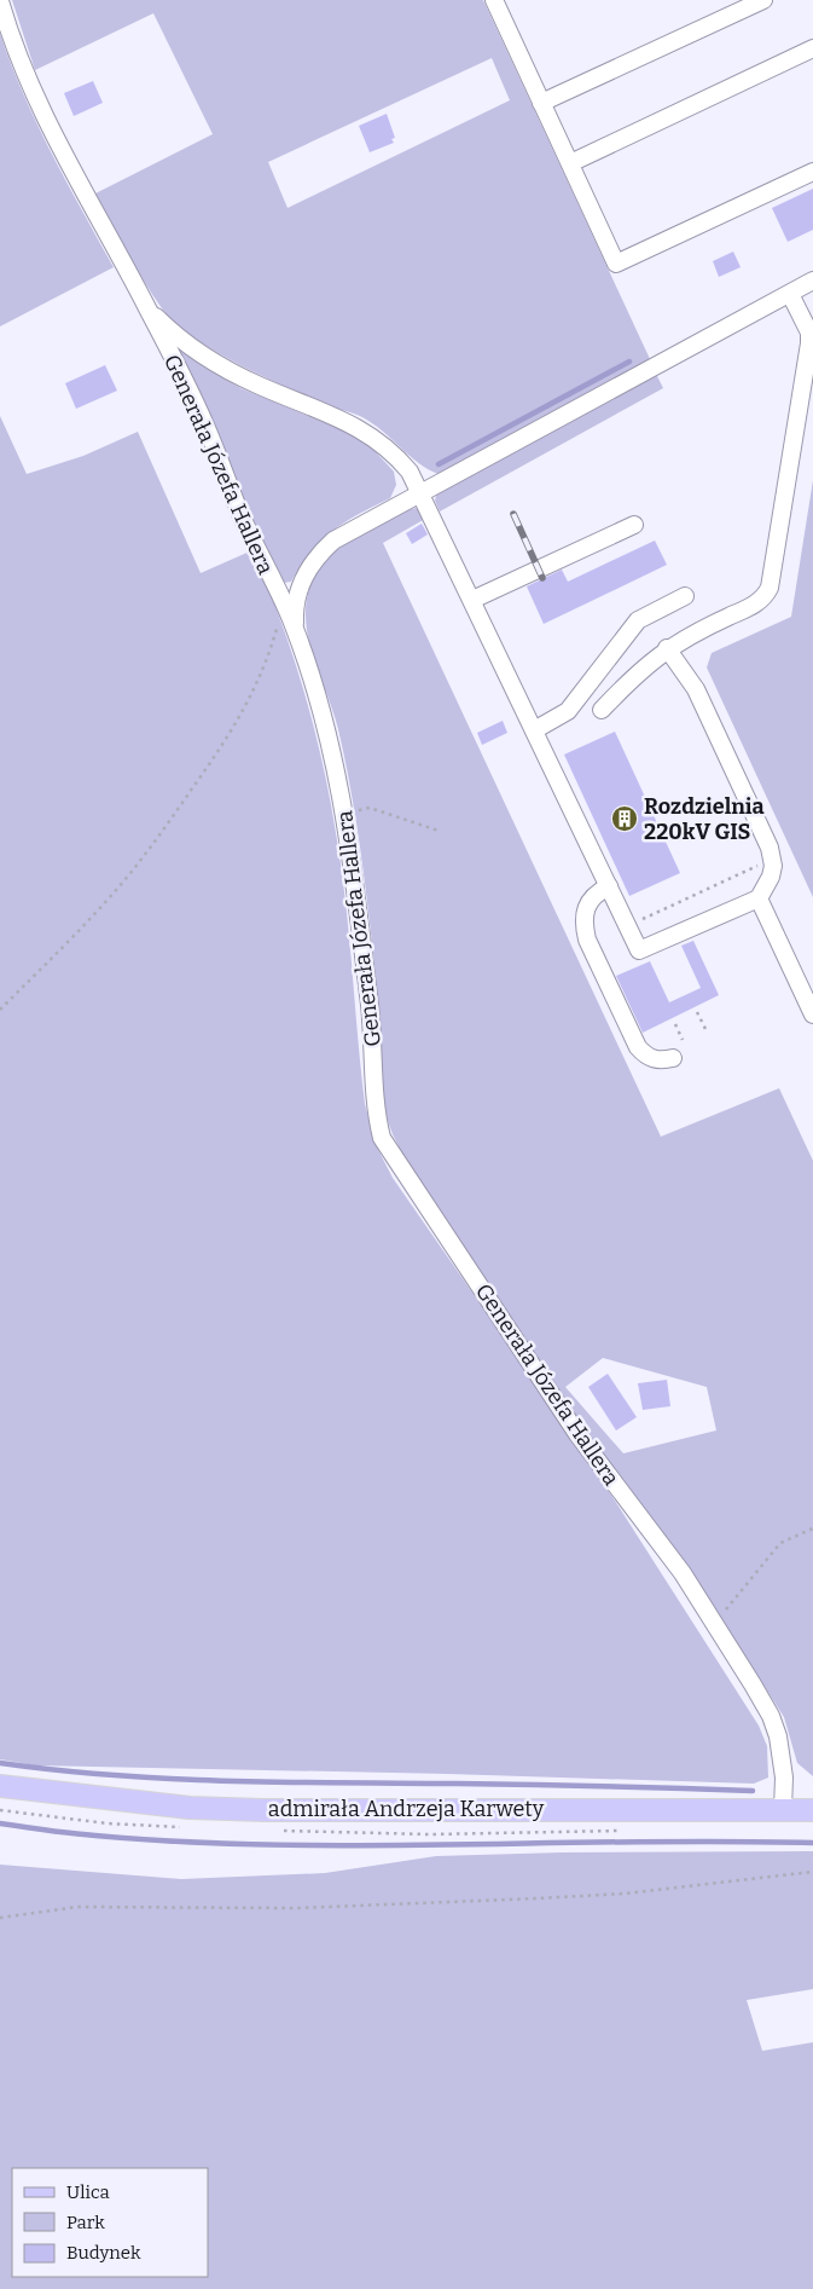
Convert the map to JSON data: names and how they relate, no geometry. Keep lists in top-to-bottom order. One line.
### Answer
{"streets":{"main road":["admirała Andrzeja Karwety"],"street":["Generała Józefa Hallera"]},"crossings":[["Generała Józefa Hallera","admirała Andrzeja Karwety"]],"places":{"building":["Rozdzielnia 220kV GIS"]},"legend":["Ulica","Park","Budynek"]}
